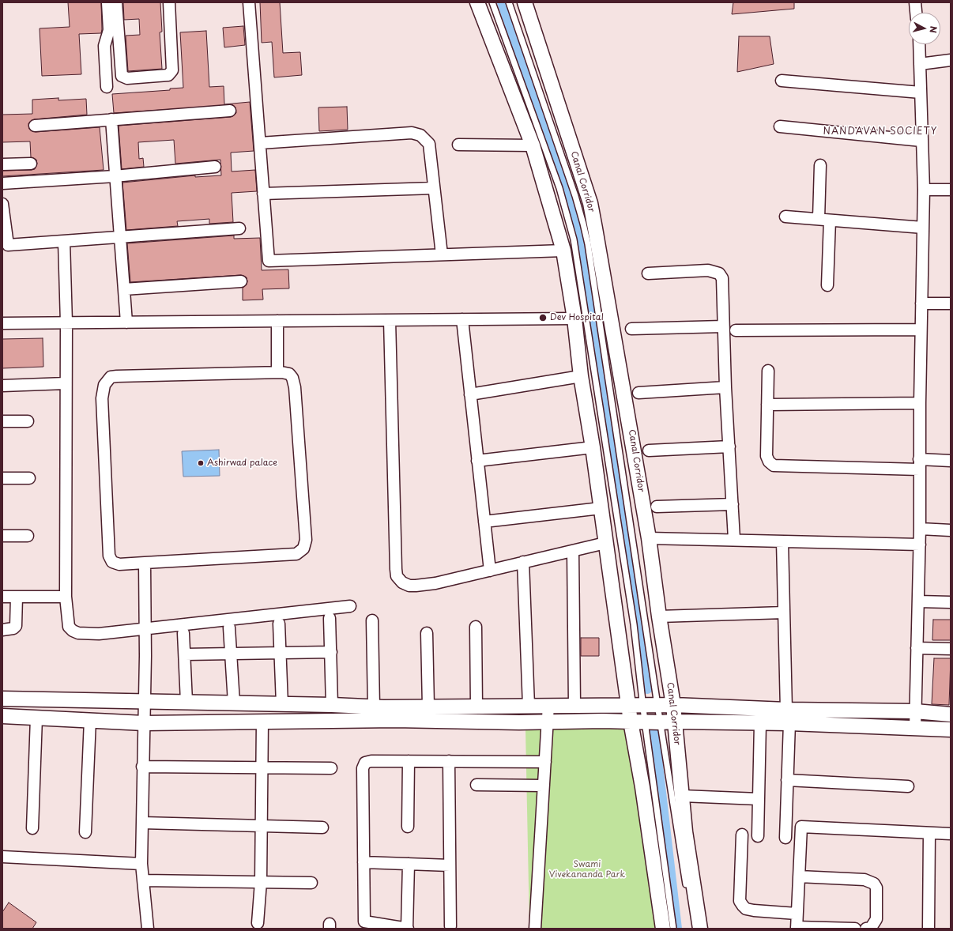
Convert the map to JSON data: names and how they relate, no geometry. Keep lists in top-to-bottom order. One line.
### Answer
{"streets":{"street":["Canal Corridor"]},"districts":["NANDAVAN SOCIETY"],"parks":["Swami Vivekananda Park"],"places":["Dev Hospital","Ashirwad palace"],"north":"right"}
